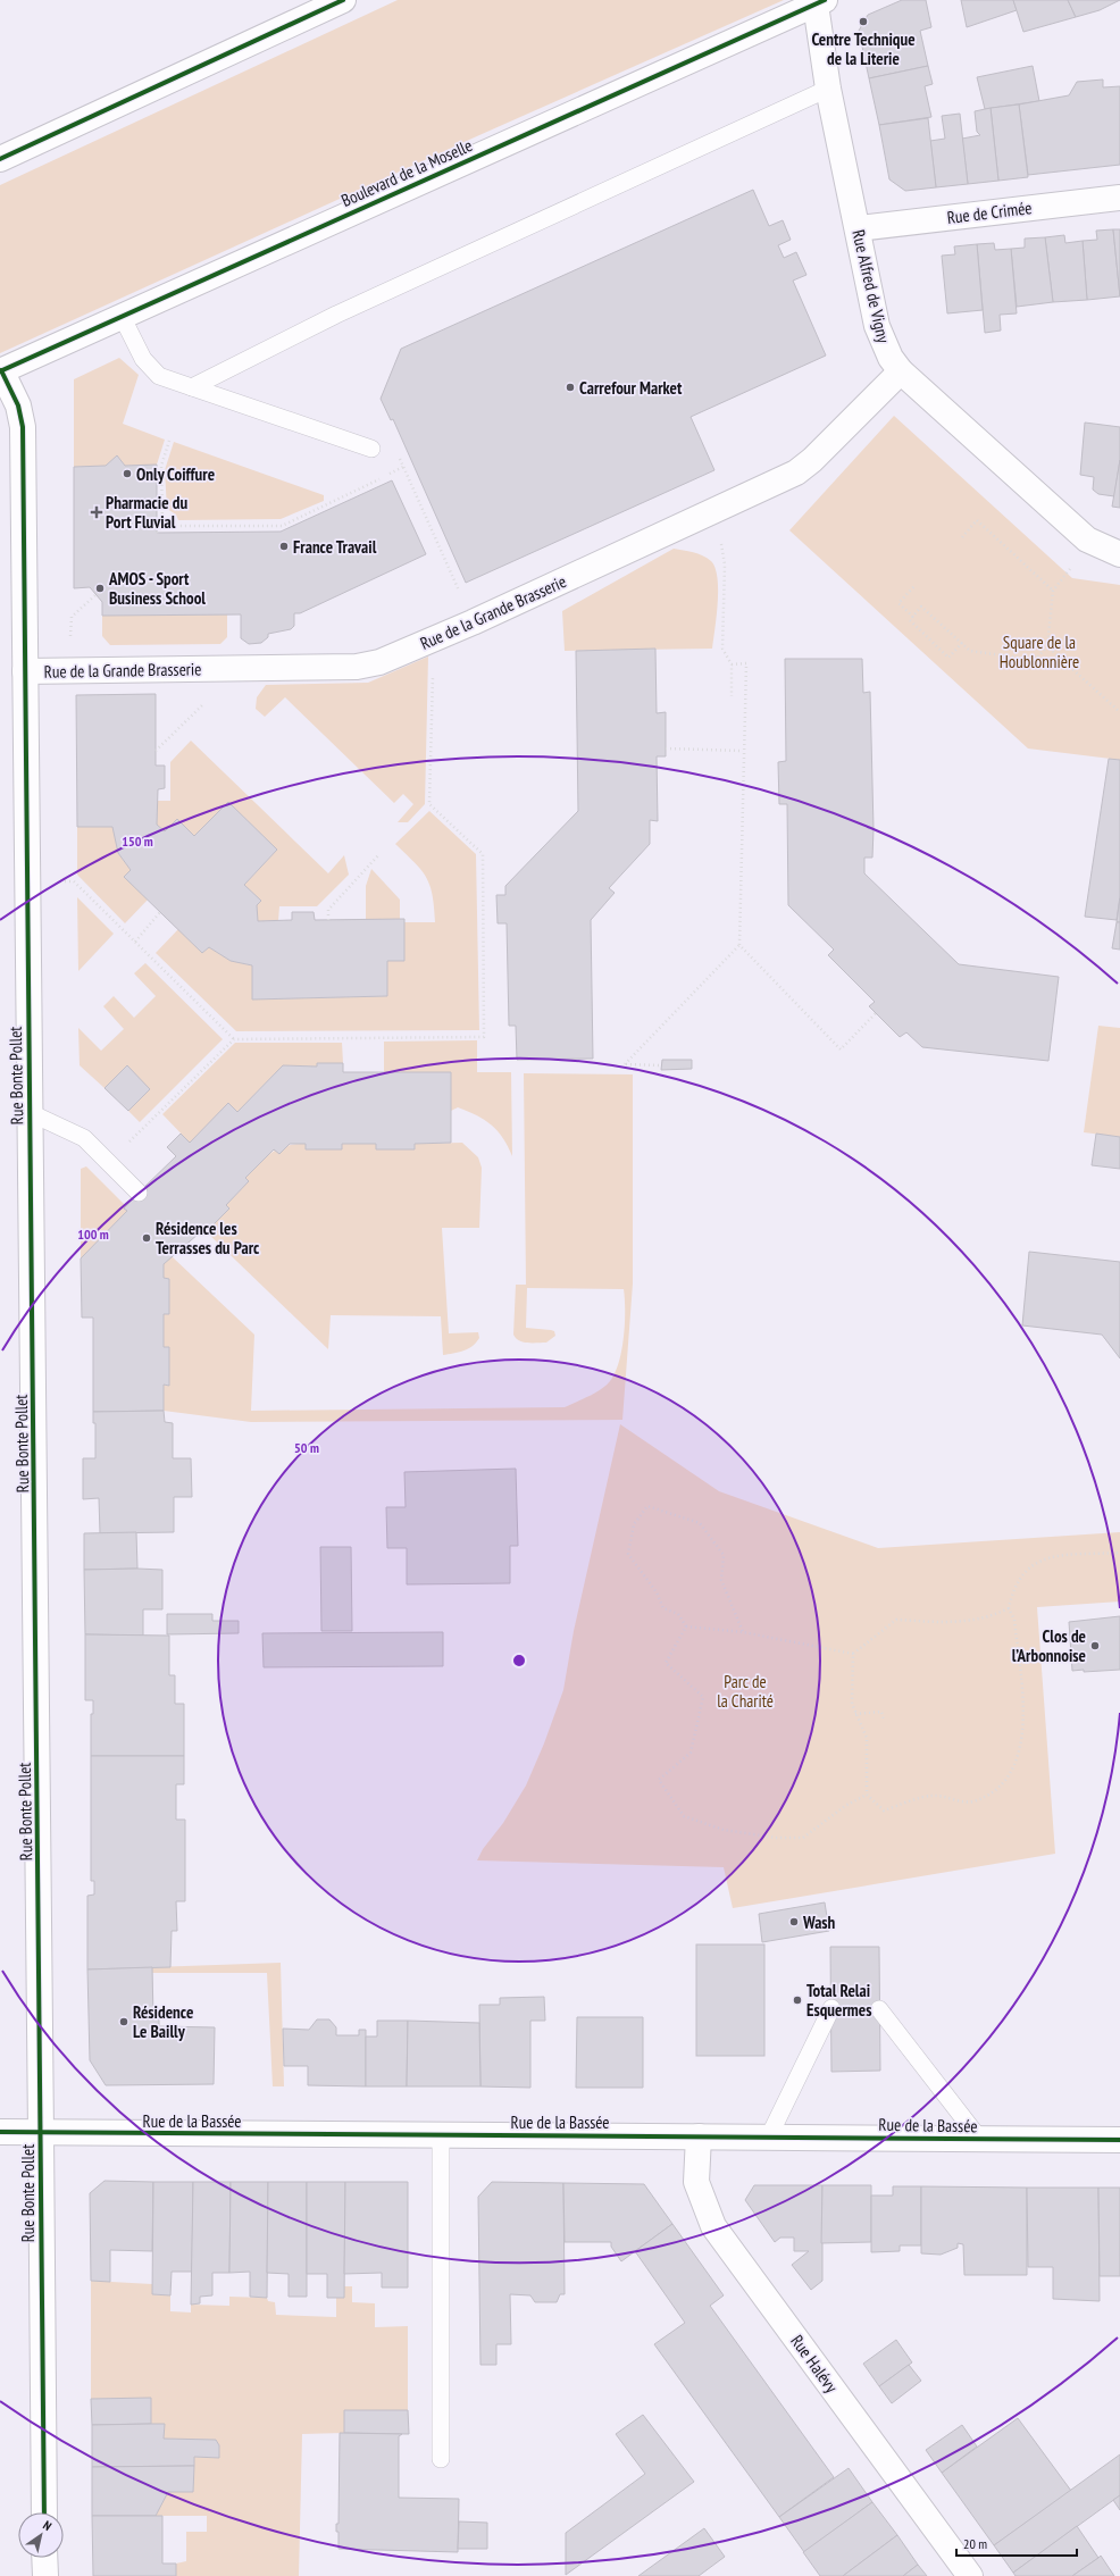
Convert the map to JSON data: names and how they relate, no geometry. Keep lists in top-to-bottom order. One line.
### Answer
{"streets":{"street":["Boulevard de la Moselle","Rue de Crimée","Rue Alfred de Vigny","Rue de la Grande Brasserie","Rue Bonte Pollet","Rue de la Bassée","Rue Halévy"]},"crossings":[["Boulevard de la Moselle","Rue Alfred de Vigny"],["Boulevard de la Moselle","Rue Bonte Pollet"],["Rue de Crimée","Rue Alfred de Vigny"],["Rue Alfred de Vigny","Rue de la Grande Brasserie"],["Rue de la Grande Brasserie","Rue Bonte Pollet"],["Rue Bonte Pollet","Rue de la Bassée"],["Rue de la Bassée","Rue Halévy"]],"parks":["Square de la Houblonnière","Parc de la Charité"],"places":{"other":["Centre Technique de la Literie","Carrefour Market","Only Coiffure","France Travail","AMOS - Sport Business School","Résidence les Terrasses du Parc","Clos de l’Arbonnoise","Wash","Total Relai Esquermes","Résidence Le Bailly"],"health":["Pharmacie du Port Fluvial"]},"scale_bar":"20 m","north":"top right","rings":["150 m","100 m","50 m"]}
